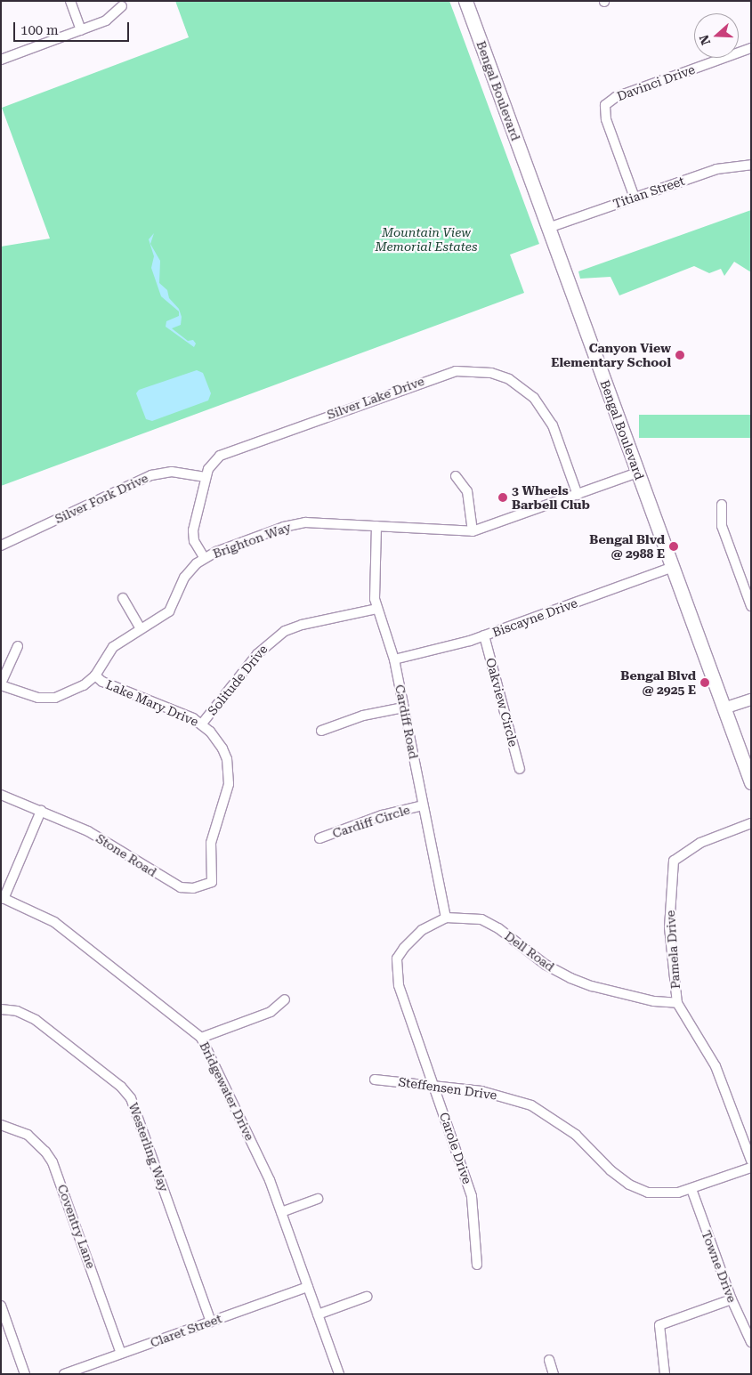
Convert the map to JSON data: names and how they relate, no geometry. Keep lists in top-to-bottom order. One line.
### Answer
{"streets":{"main road":["Bengal Boulevard"],"street":["Davinci Drive","Titian Street","Silver Lake Drive","Silver Fork Drive","Brighton Way","Biscayne Drive","Solitude Drive","Oakview Circle","Lake Mary Drive","Cardiff Road","Cardiff Circle","Stone Road","Pamela Drive","Dell Road","Steffensen Drive","Bridgewater Drive","Westerling Way","Carole Drive","Coventry Lane","Towne Drive","Claret Street"]},"crossings":[["Davinci Drive","Titian Street"],["Bengal Boulevard","Titian Street"],["Bengal Boulevard","Brighton Way"],["Bengal Boulevard","Biscayne Drive"],["Silver Lake Drive","Silver Fork Drive"],["Silver Lake Drive","Brighton Way"],["Brighton Way","Lake Mary Drive"],["Brighton Way","Cardiff Road"],["Biscayne Drive","Oakview Circle"],["Biscayne Drive","Cardiff Road"],["Solitude Drive","Lake Mary Drive"],["Solitude Drive","Cardiff Road"],["Lake Mary Drive","Stone Road"],["Cardiff Road","Cardiff Circle"],["Cardiff Road","Dell Road"],["Cardiff Road","Carole Drive"],["Pamela Drive","Dell Road"],["Dell Road","Carole Drive"],["Steffensen Drive","Carole Drive"],["Steffensen Drive","Towne Drive"],["Bridgewater Drive","Claret Street"],["Westerling Way","Claret Street"],["Coventry Lane","Claret Street"]],"parks":["Mountain View Memorial Estates"],"places":["Canyon View Elementary School","3 Wheels Barbell Club","Bengal Blvd @ 2988 E","Bengal Blvd @ 2925 E"],"scale_bar":"100 m","north":"left"}
